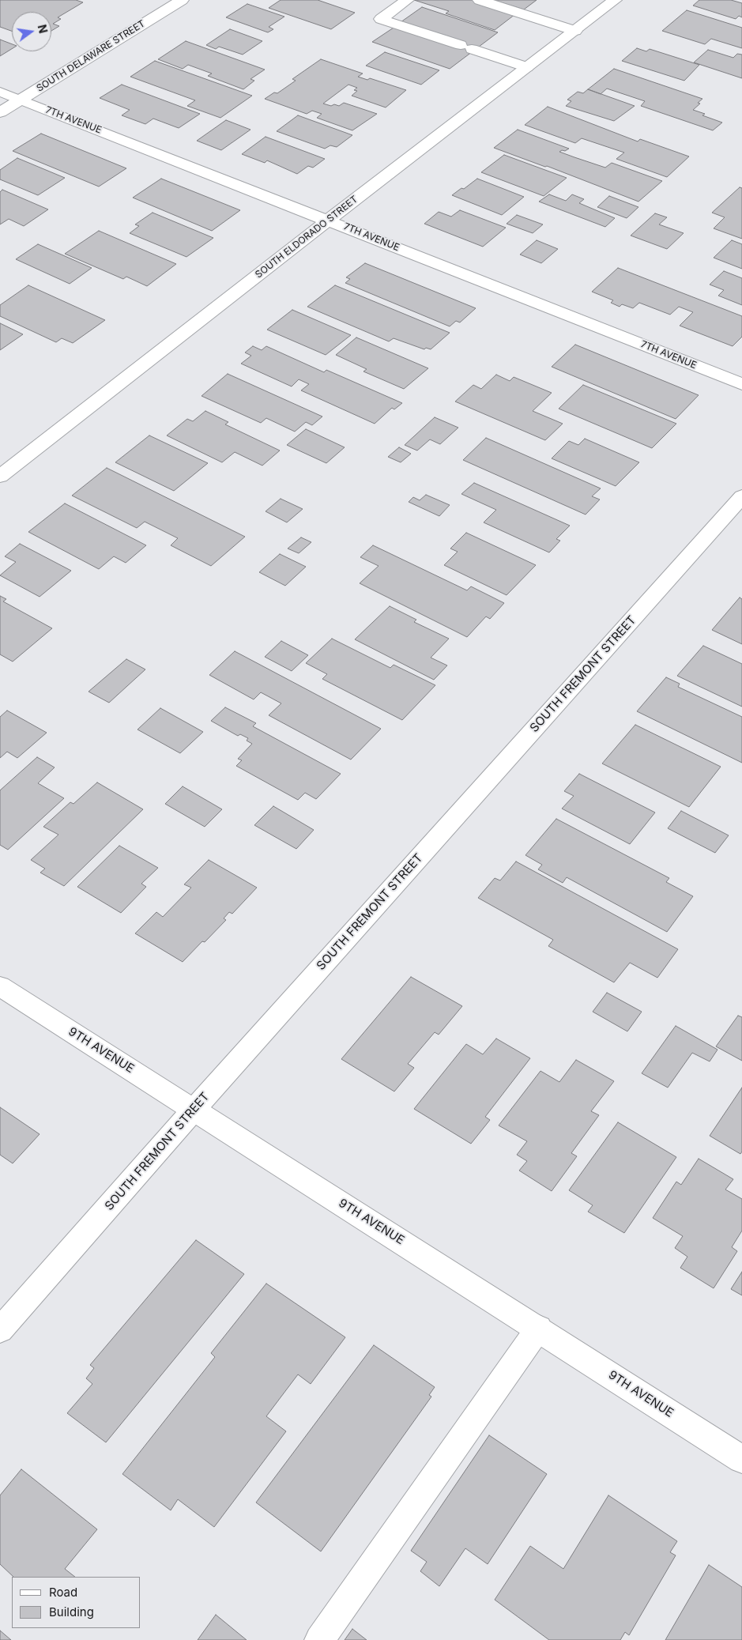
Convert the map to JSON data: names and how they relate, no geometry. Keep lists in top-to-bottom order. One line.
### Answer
{"streets":{"street":["SOUTH DELAWARE STREET","7TH AVENUE","SOUTH ELDORADO STREET","SOUTH FREMONT STREET","9TH AVENUE"]},"crossings":[["SOUTH DELAWARE STREET","7TH AVENUE"],["7TH AVENUE","SOUTH ELDORADO STREET"],["SOUTH FREMONT STREET","9TH AVENUE"]],"legend":["Road","Building"],"north":"right"}
